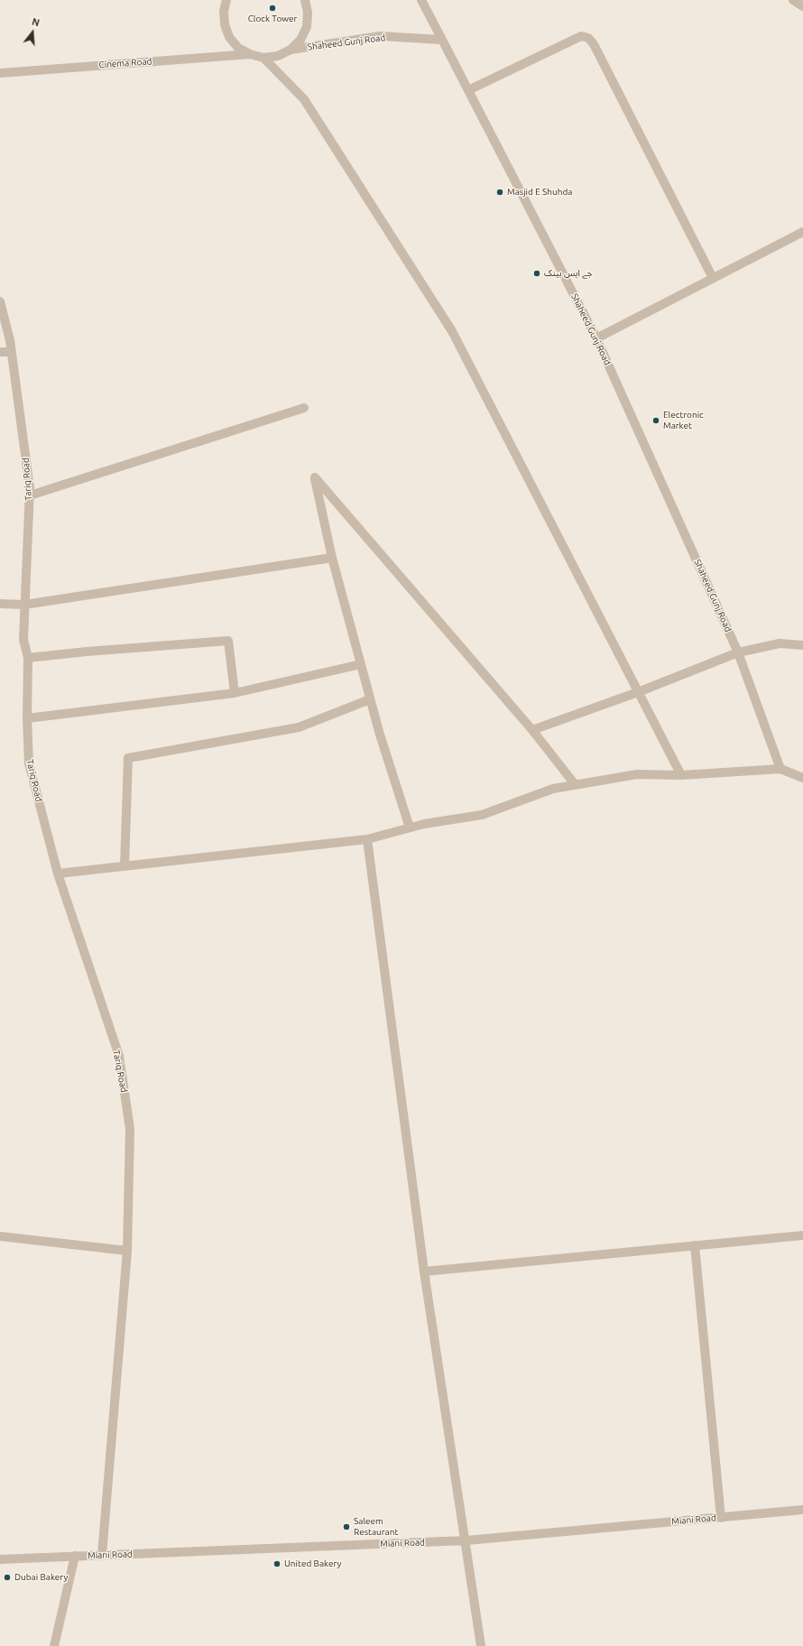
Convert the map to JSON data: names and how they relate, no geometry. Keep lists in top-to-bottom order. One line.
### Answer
{"streets":{"street":["Shaheed Gunj Road","Cinema Road","Tariq Road","Miani Road"]},"crossings":[["Tariq Road","Miani Road"]],"places":["Clock Tower","Masjid E Shuhda","جے ایس بینک","Electronic Market","Saleem Restaurant","United Bakery","Dubai Bakery"],"north":"top"}
